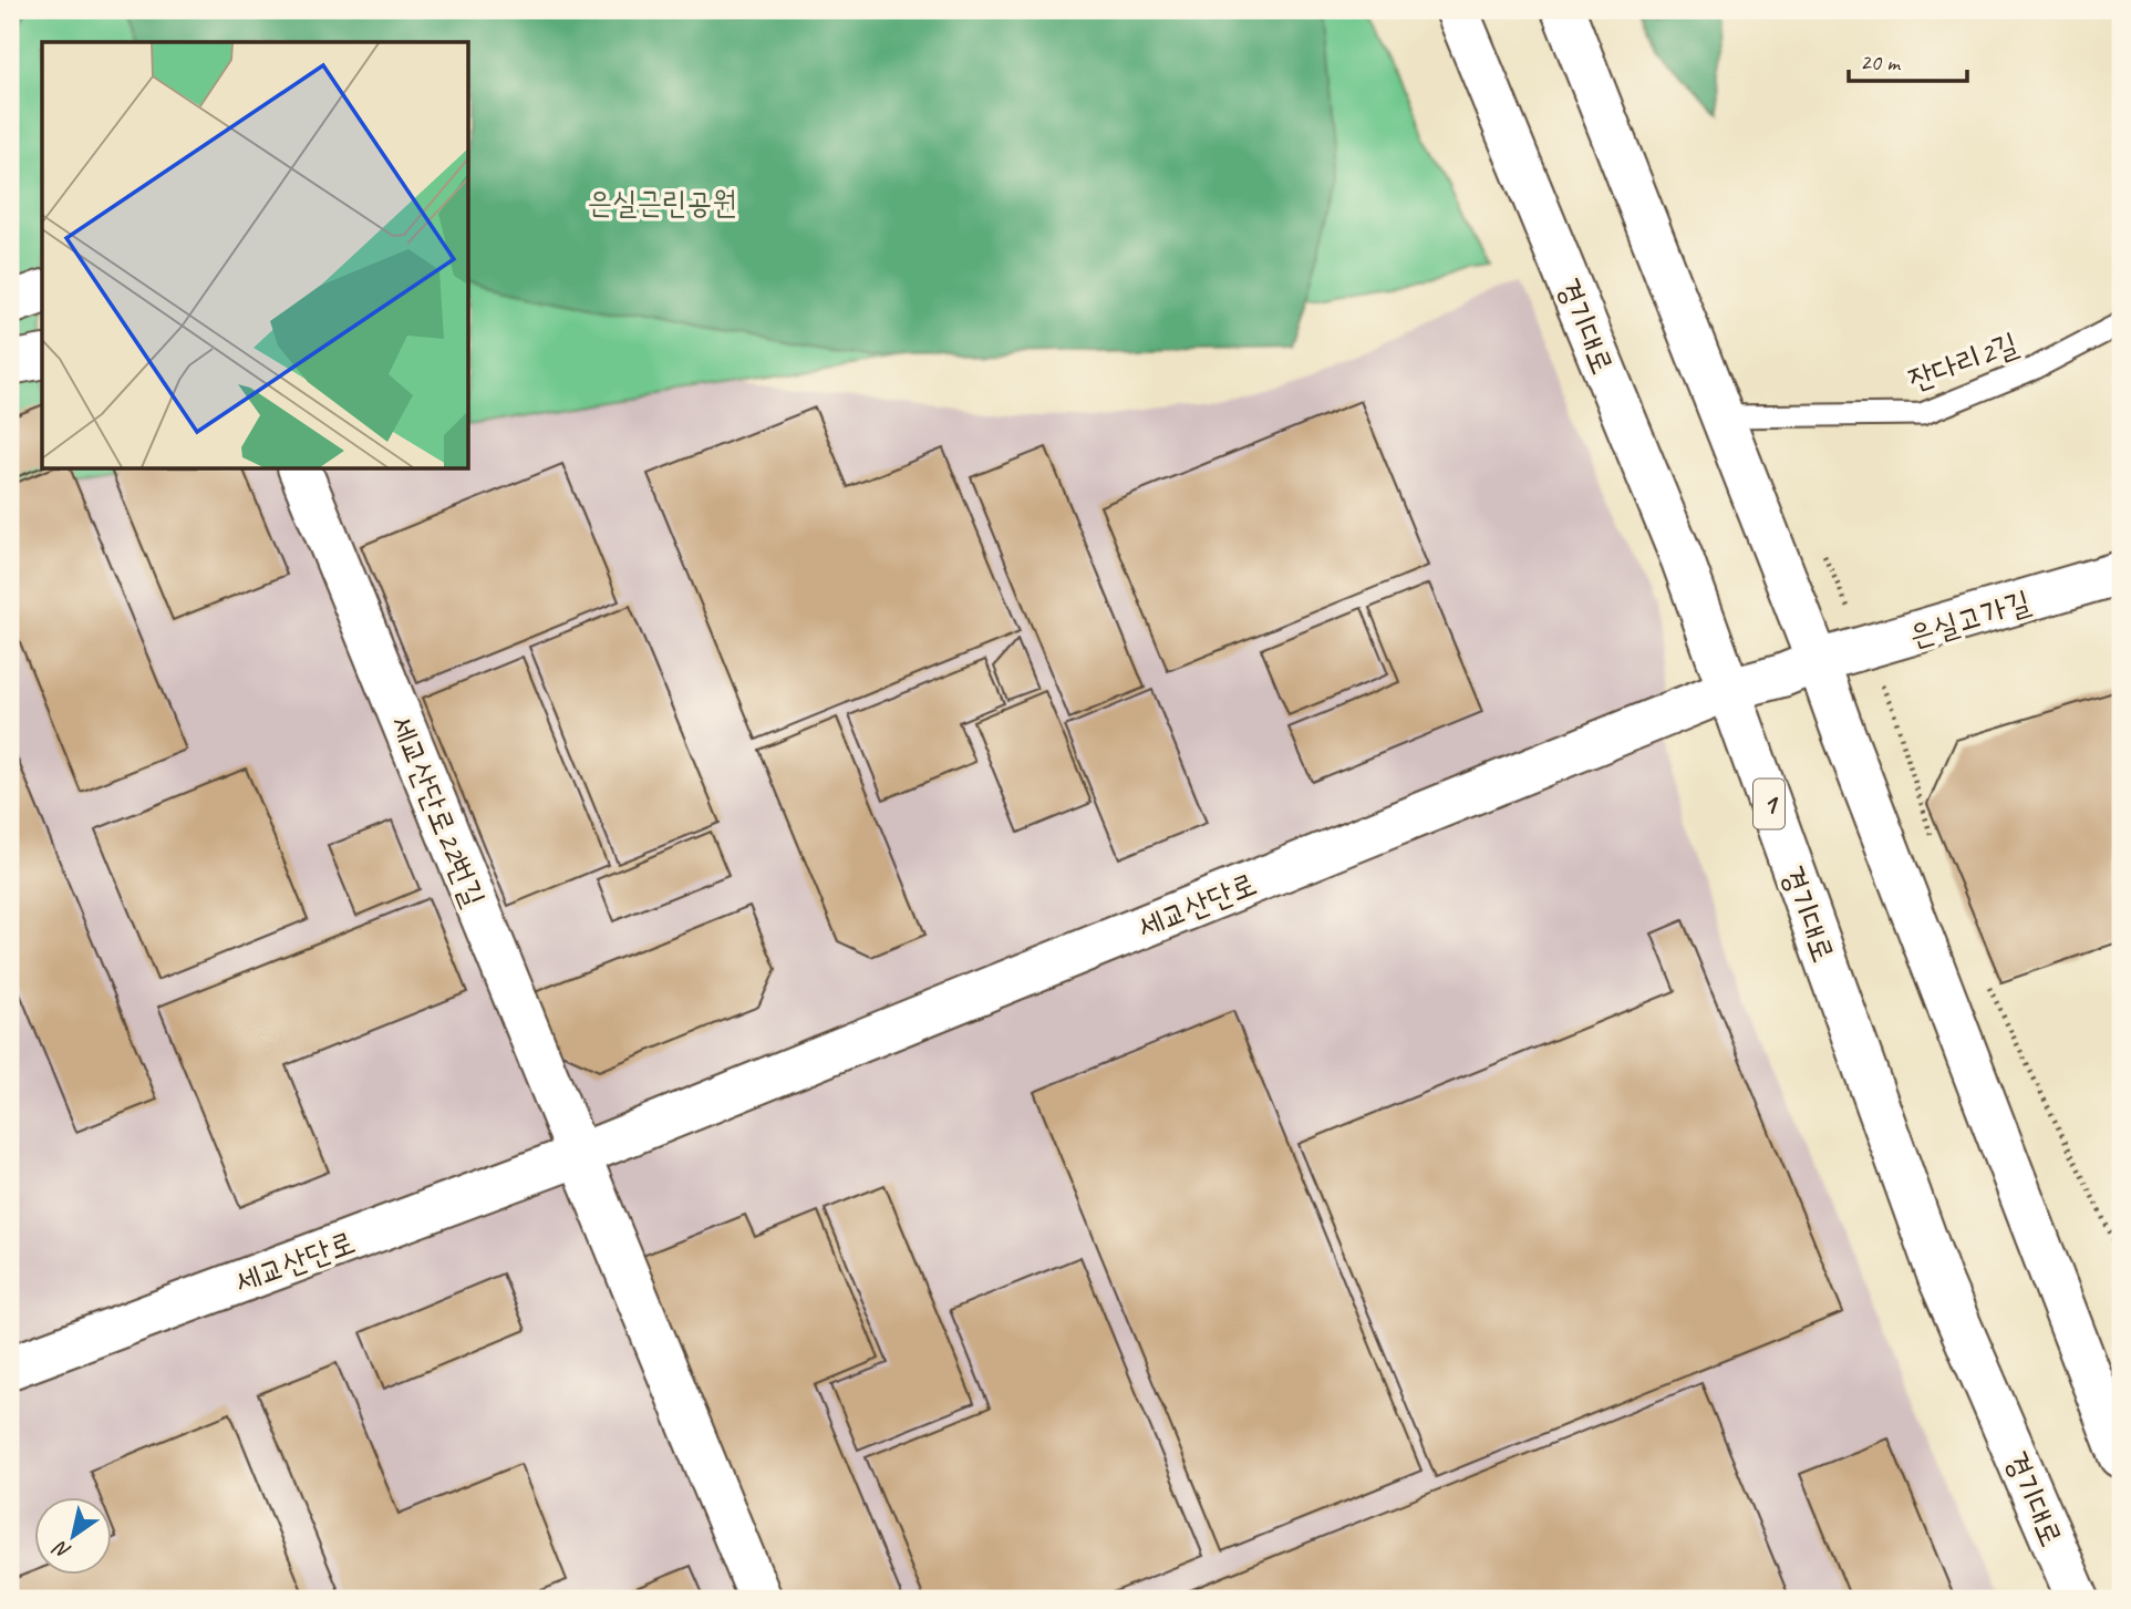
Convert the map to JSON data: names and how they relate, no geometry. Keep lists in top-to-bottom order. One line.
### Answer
{"streets":{"street":["경기대로","은실고가길","1","세교산단로22번길","세교산단로"],"lane":["잔다리2길"]},"crossings":[["경기대로","세교산단로"],["은실고가길","세교산단로"],["세교산단로22번길","세교산단로"]],"parks":["은실근린공원"],"scale_bar":"20 m","north":"bottom left"}
